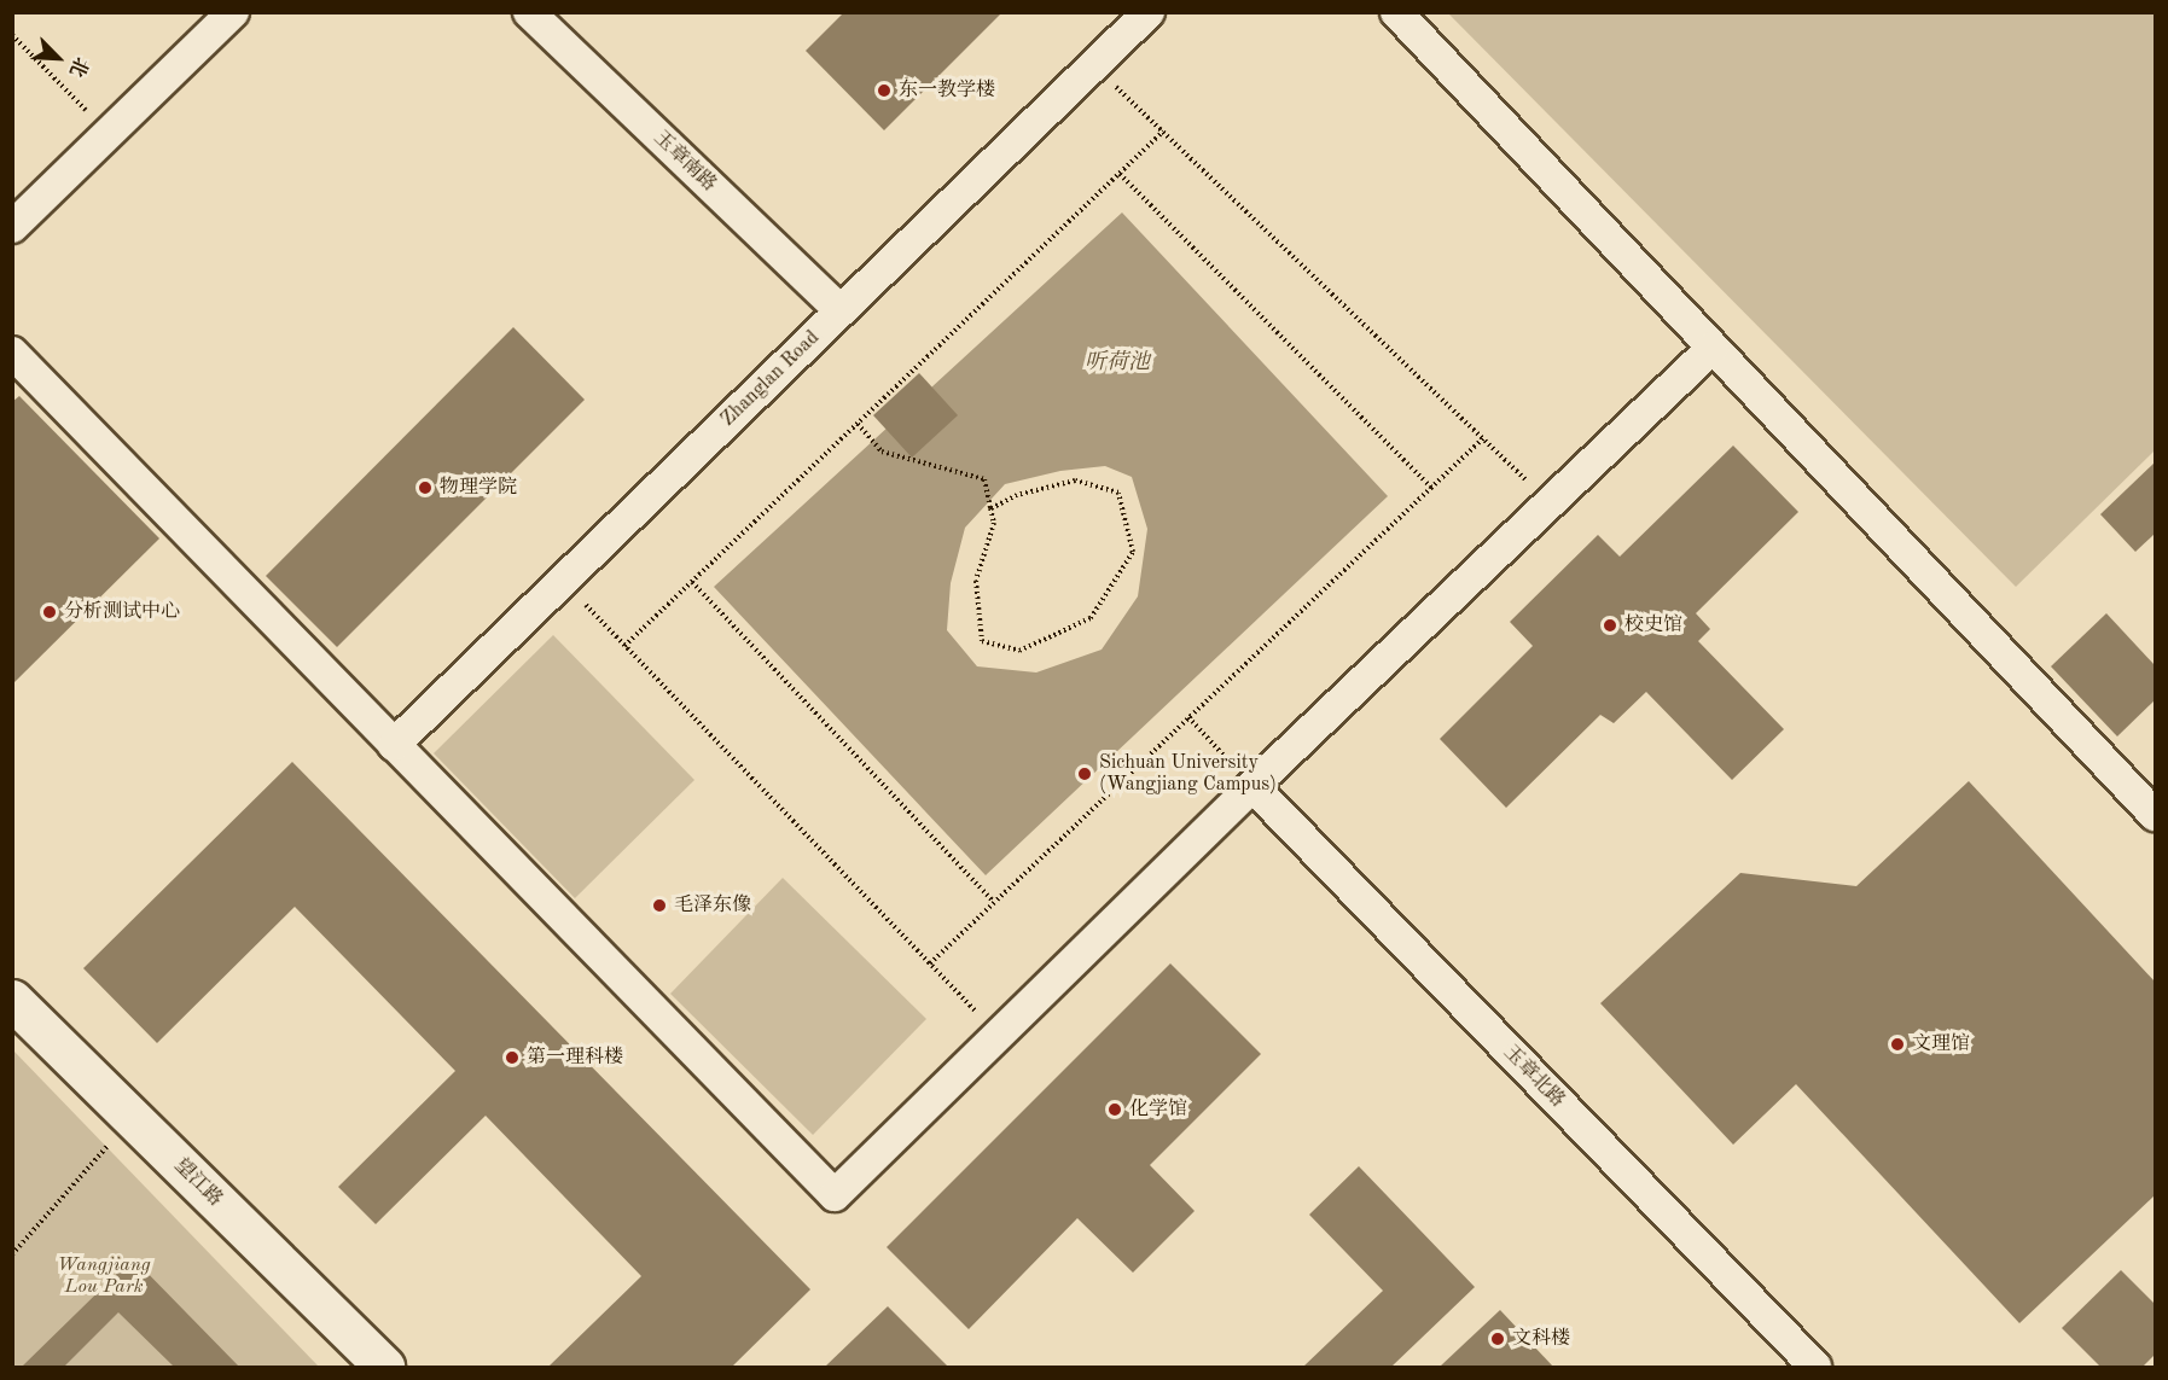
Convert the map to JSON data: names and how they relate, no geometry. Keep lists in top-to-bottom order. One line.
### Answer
{"streets":{"street":["玉章南路","Zhanglan Road","玉章北路","望江路"]},"crossings":[["玉章南路","Zhanglan Road"]],"water":["听荷池"],"parks":["Wangjiang Lou Park"],"places":["东一教学楼","物理学院","分析测试中心","校史馆","Sichuan University (Wangjiang Campus)","毛泽东像","文理馆","第一理科楼","化学馆","文科楼"],"north":"bottom right"}
